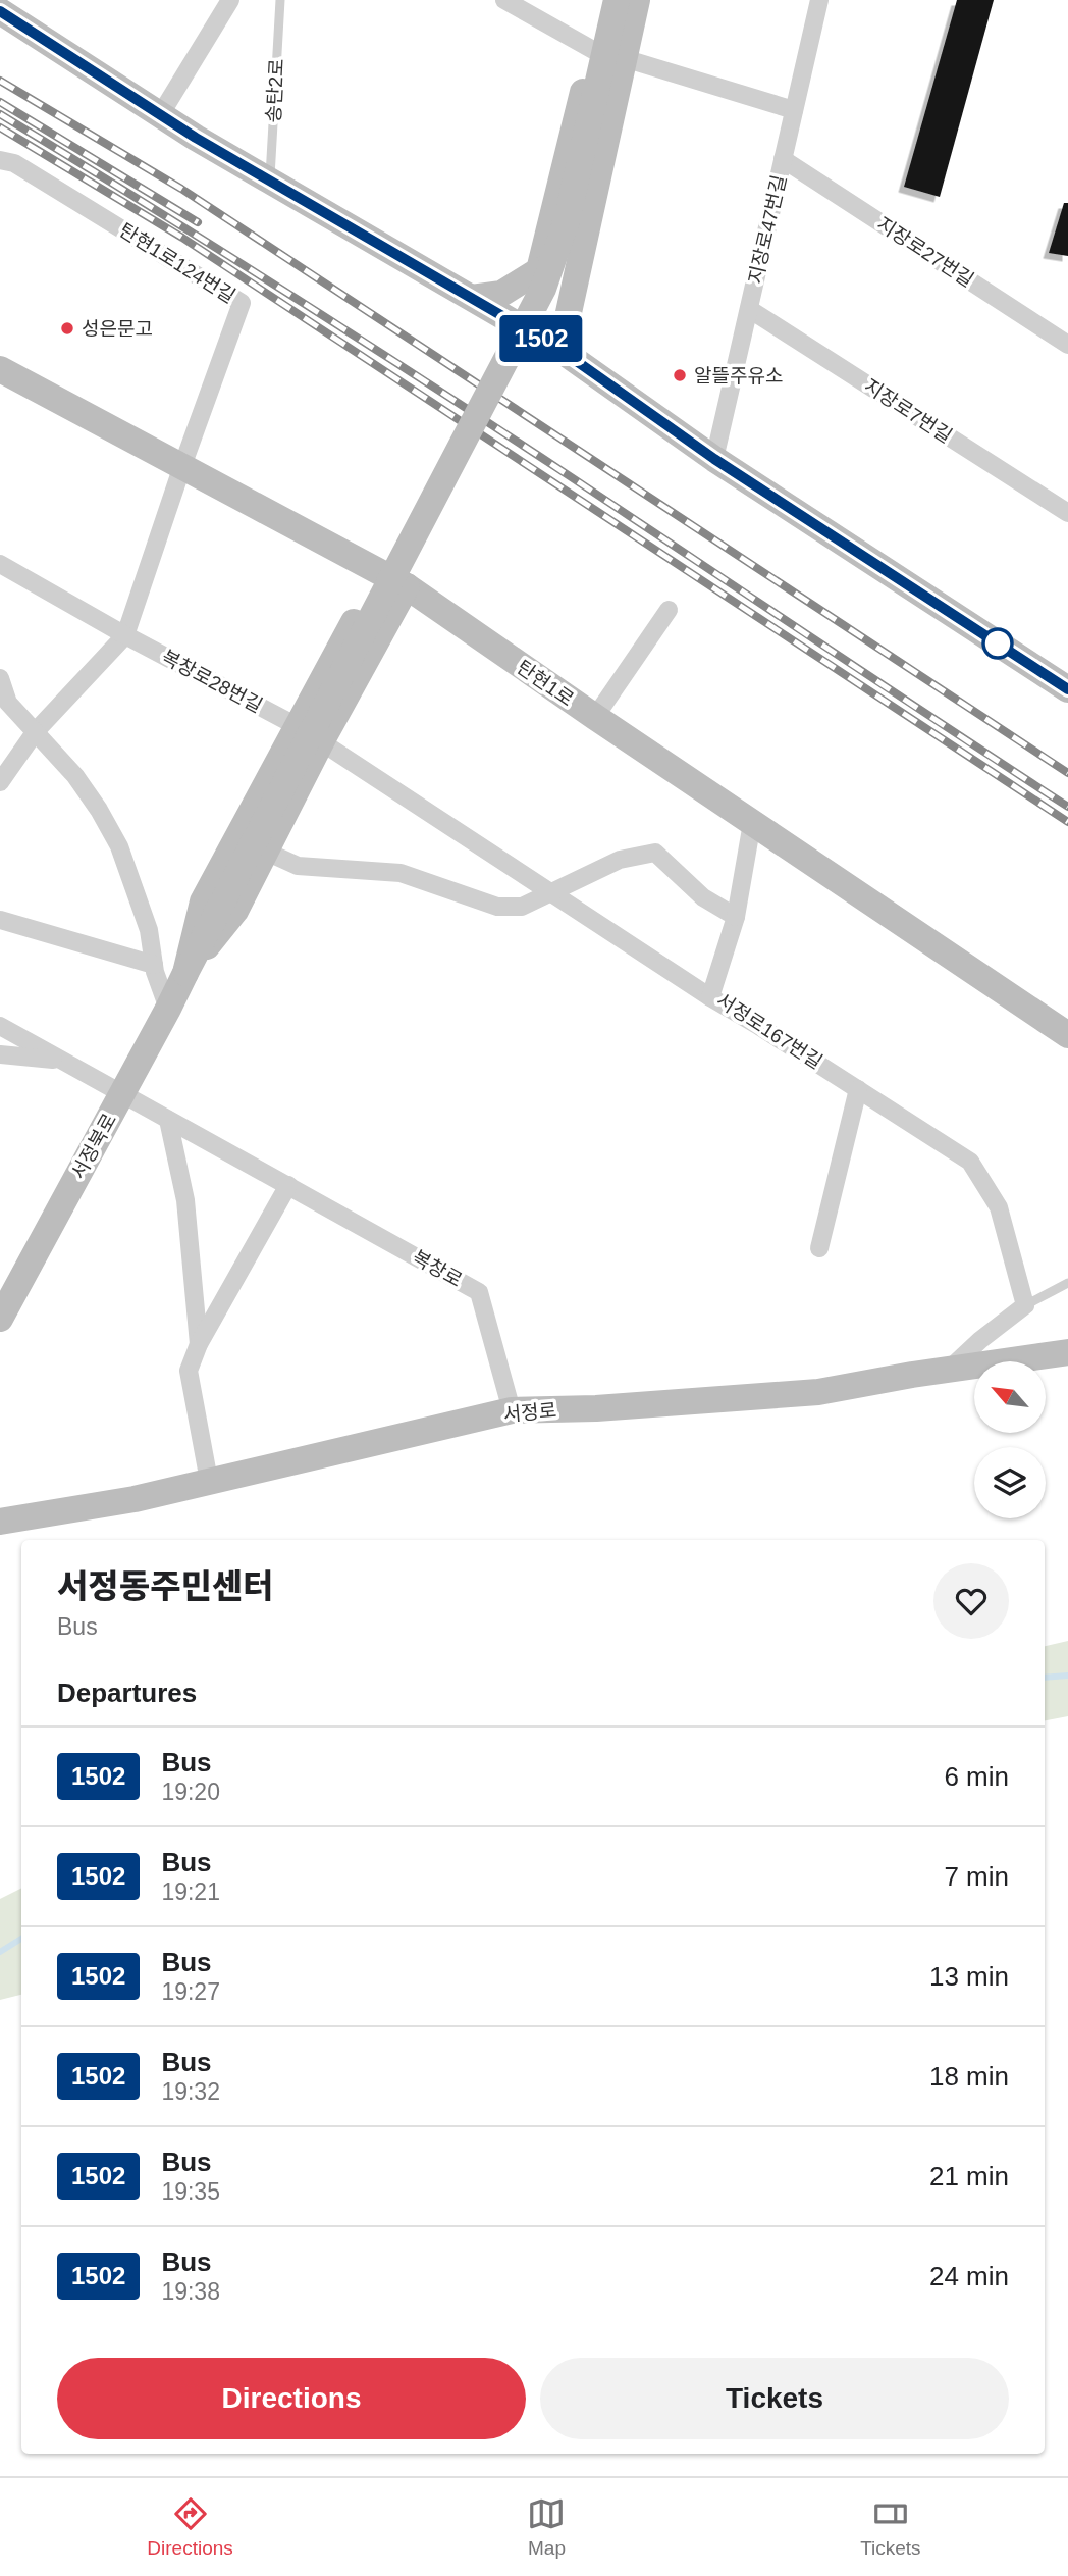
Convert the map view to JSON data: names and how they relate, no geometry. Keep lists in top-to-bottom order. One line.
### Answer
{"streets":{"street":["지장로47번길","지장로27번길","탄현1로124번길","지장로7번길","복창로28번길","탄현1로","서정로167번길","서정북로","복창로","서정로"],"lane":["송탄2로"]},"crossings":[["지장로47번길","지장로27번길"],["지장로47번길","지장로7번길"],["탄현1로124번길","탄현1로"],["복창로28번길","서정로167번길"],["탄현1로","서정로167번길"],["서정북로","복창로"],["복창로","서정로"]],"places":["성은문고","알뜰주유소"],"lines":["bus line 1502"],"north":"top left","page":{"on_map":"1502","heading":[["서정동주민센터","Bus"],"Departures"],"list":[{"mark":"1502","name":"Bus","note":"19:20","value":"6 min"},{"mark":"1502","name":"Bus","note":"19:21","value":"7 min"},{"mark":"1502","name":"Bus","note":"19:27","value":"13 min"},{"mark":"1502","name":"Bus","note":"19:32","value":"18 min"},{"mark":"1502","name":"Bus","note":"19:35","value":"21 min"},{"mark":"1502","name":"Bus","note":"19:38","value":"24 min"}],"buttons":["Directions","Tickets"],"tabs":["Directions","Map","Tickets"]}}
